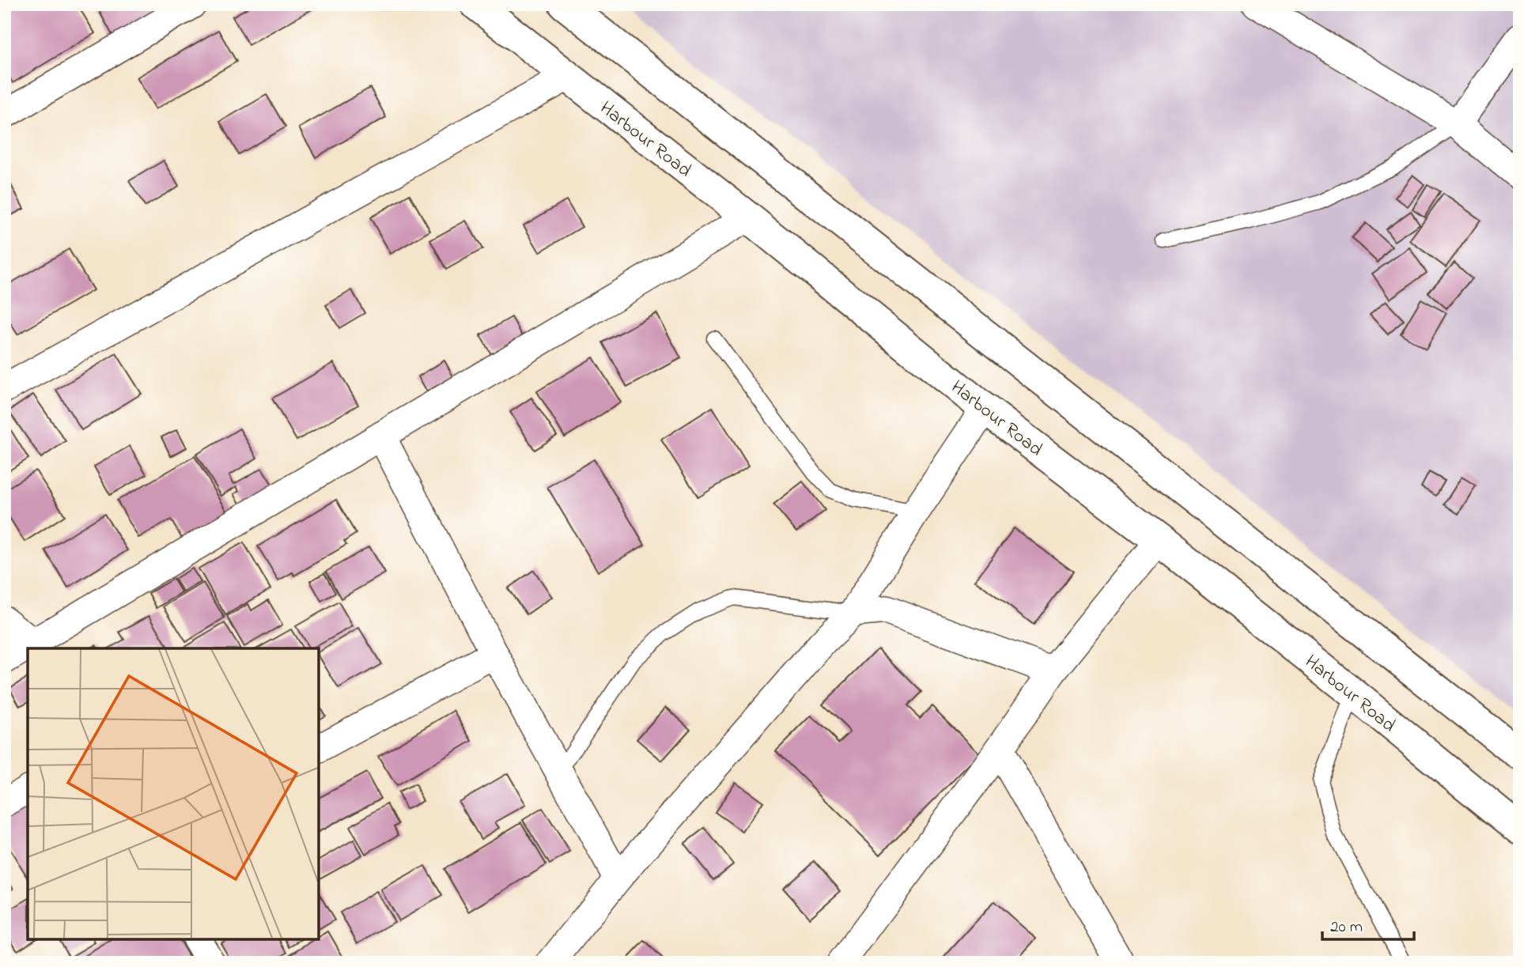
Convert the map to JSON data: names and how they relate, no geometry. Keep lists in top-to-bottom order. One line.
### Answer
{"streets":{"highway":["Harbour Road"]},"scale_bar":"20 m"}
